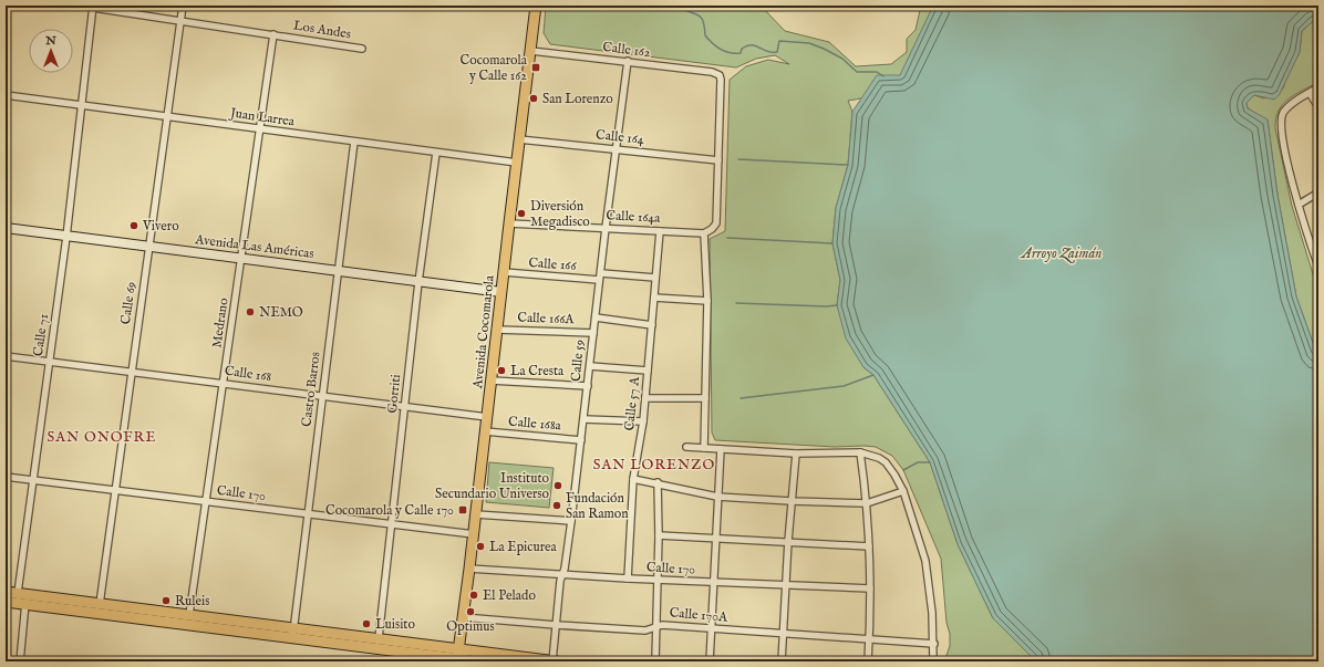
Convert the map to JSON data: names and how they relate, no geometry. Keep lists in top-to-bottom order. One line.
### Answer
{"streets":{"main road":["Avenida Las Américas","Avenida Cocomarola"],"street":["Los Andes","Calle 162","Juan Larrea","Calle 164","Calle 164a","Calle 166","Calle 69","Calle 166A","Medrano","Calle 71","Calle 59","Calle 168","Castro Barros","Gorriti","Calle 57 A","Calle 168a","Calle 170","Calle 170A"]},"crossings":[["Los Andes","Calle 69"],["Los Andes","Medrano"],["Los Andes","Calle 71"],["Calle 162","Calle 164"],["Calle 162","Avenida Cocomarola"],["Calle 162","Calle 59"],["Juan Larrea","Calle 69"],["Juan Larrea","Medrano"],["Juan Larrea","Avenida Cocomarola"],["Juan Larrea","Calle 71"],["Juan Larrea","Castro Barros"],["Juan Larrea","Gorriti"],["Calle 164","Avenida Cocomarola"],["Calle 164","Calle 59"],["Calle 164a","Avenida Cocomarola"],["Calle 164a","Calle 59"],["Calle 164a","Calle 57 A"],["Avenida Las Américas","Calle 69"],["Avenida Las Américas","Medrano"],["Avenida Las Américas","Avenida Cocomarola"],["Avenida Las Américas","Calle 71"],["Avenida Las Américas","Castro Barros"],["Avenida Las Américas","Gorriti"],["Calle 166","Avenida Cocomarola"],["Calle 166","Calle 59"],["Calle 166","Calle 57 A"],["Calle 69","Calle 168"],["Calle 69","Calle 170"],["Calle 166A","Avenida Cocomarola"],["Calle 166A","Calle 59"],["Medrano","Calle 168"],["Medrano","Calle 170"],["Avenida Cocomarola","Calle 168"],["Avenida Cocomarola","Calle 168a"],["Avenida Cocomarola","Calle 170"],["Avenida Cocomarola","Calle 170A"],["Calle 71","Calle 168"],["Calle 71","Calle 170"],["Calle 59","Calle 168a"],["Calle 59","Calle 170"],["Calle 59","Calle 170A"],["Calle 168","Castro Barros"],["Calle 168","Gorriti"],["Castro Barros","Calle 170"],["Gorriti","Calle 170"],["Calle 57 A","Calle 170"]],"districts":["SAN ONOFRE","SAN LORENZO"],"water":["Arroyo Zaimán"],"places":{"transit":["Cocomarola y Calle 162","Cocomarola y Calle 170"],"other":["San Lorenzo","Diversión Megadisco","Vivero","NEMO","La Cresta","Instituto Secundario Universo","Fundación San Ramon","La Epicurea","El Pelado","Ruleis","Optimus","Luisito"]},"north":"top"}
